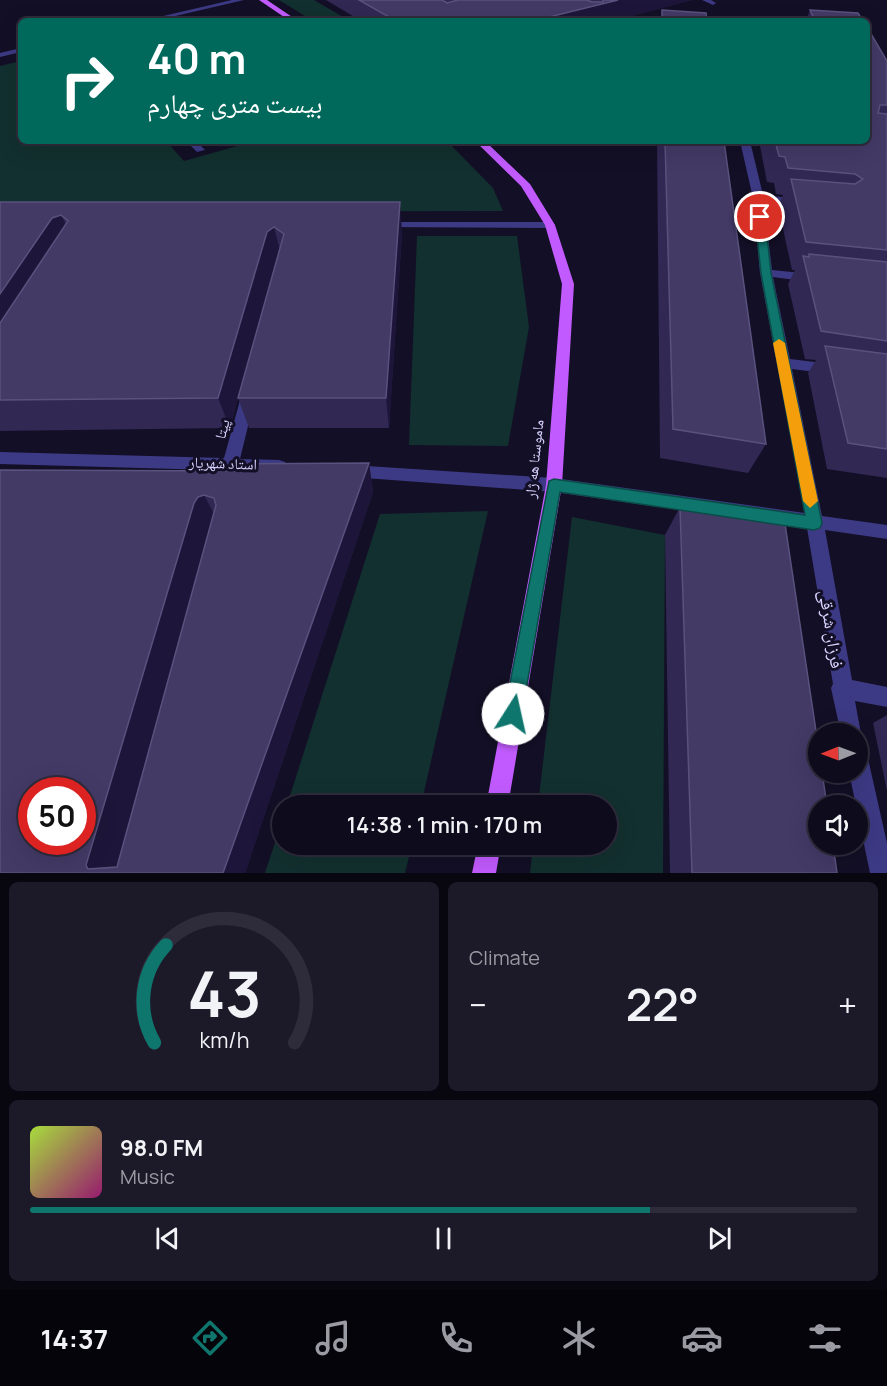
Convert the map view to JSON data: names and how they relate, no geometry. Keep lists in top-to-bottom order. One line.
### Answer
{"streets":{"main road":["ماموستا هه ژار"],"street":["پیتا","استاد شهریار","فرزان شرقی"]},"crossings":[["پیتا","استاد شهریار"]],"north":"left","page":{"turn":["40 m","بیست متری چهارم"],"limit":"50","trip":"14:38 · 1 min · 170 m","tile":"Climate","heat":["−","22°","+"],"song":["98.0 FM","Music"],"tabs":"14:37","gauge":["43","km/h"]}}
